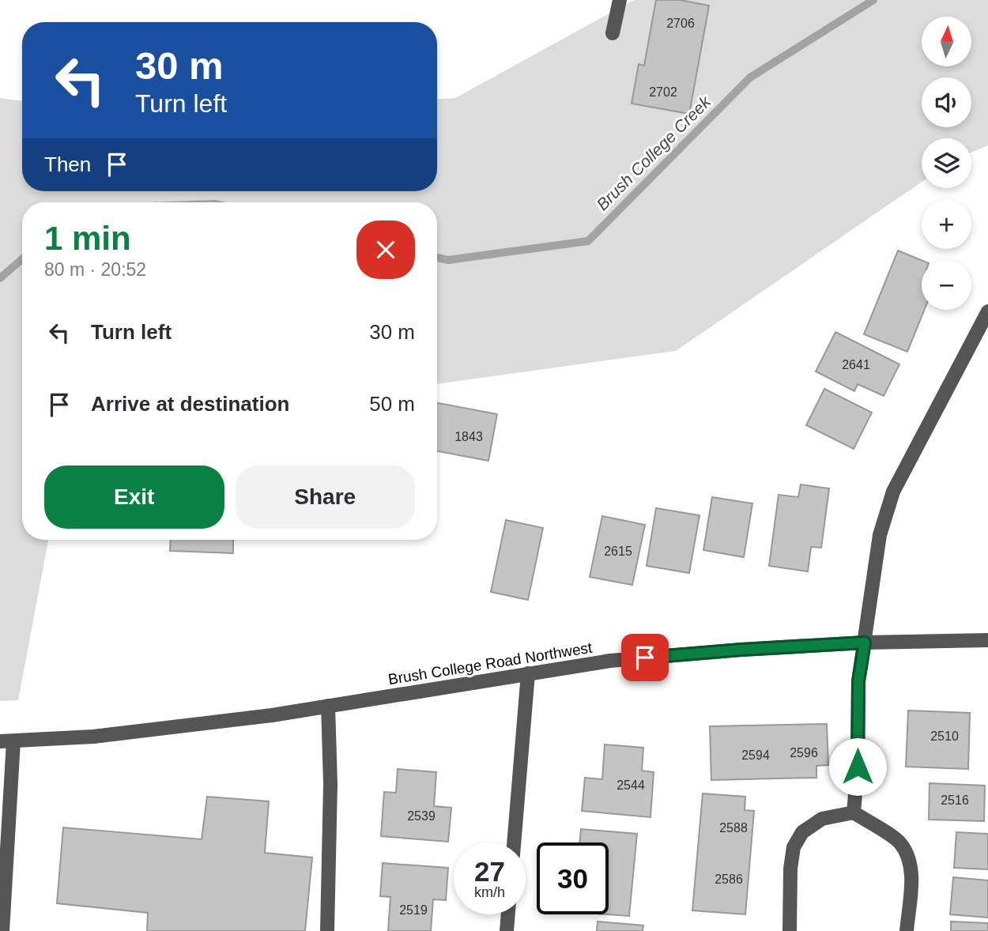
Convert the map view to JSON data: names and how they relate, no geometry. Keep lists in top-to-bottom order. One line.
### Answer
{"streets":{"street":["Brush College Road Northwest"]},"water":["Brush College Creek"],"house_numbers":["2706","2702","2641","1843","2615","2510","2596","2594","2544","2516","2539","2588","2586","2519"],"north":"top","page":{"map_buttons":["+","−"],"turn":["30 m","Turn left"],"then":"Then","heading":["1 min","80 m · 20:52"],"list":[{"name":"Turn left","value":"30 m"},{"name":"Arrive at destination","value":"50 m"}],"buttons":["Exit","Share"],"speed":"27 km/h","limit":"30"}}
